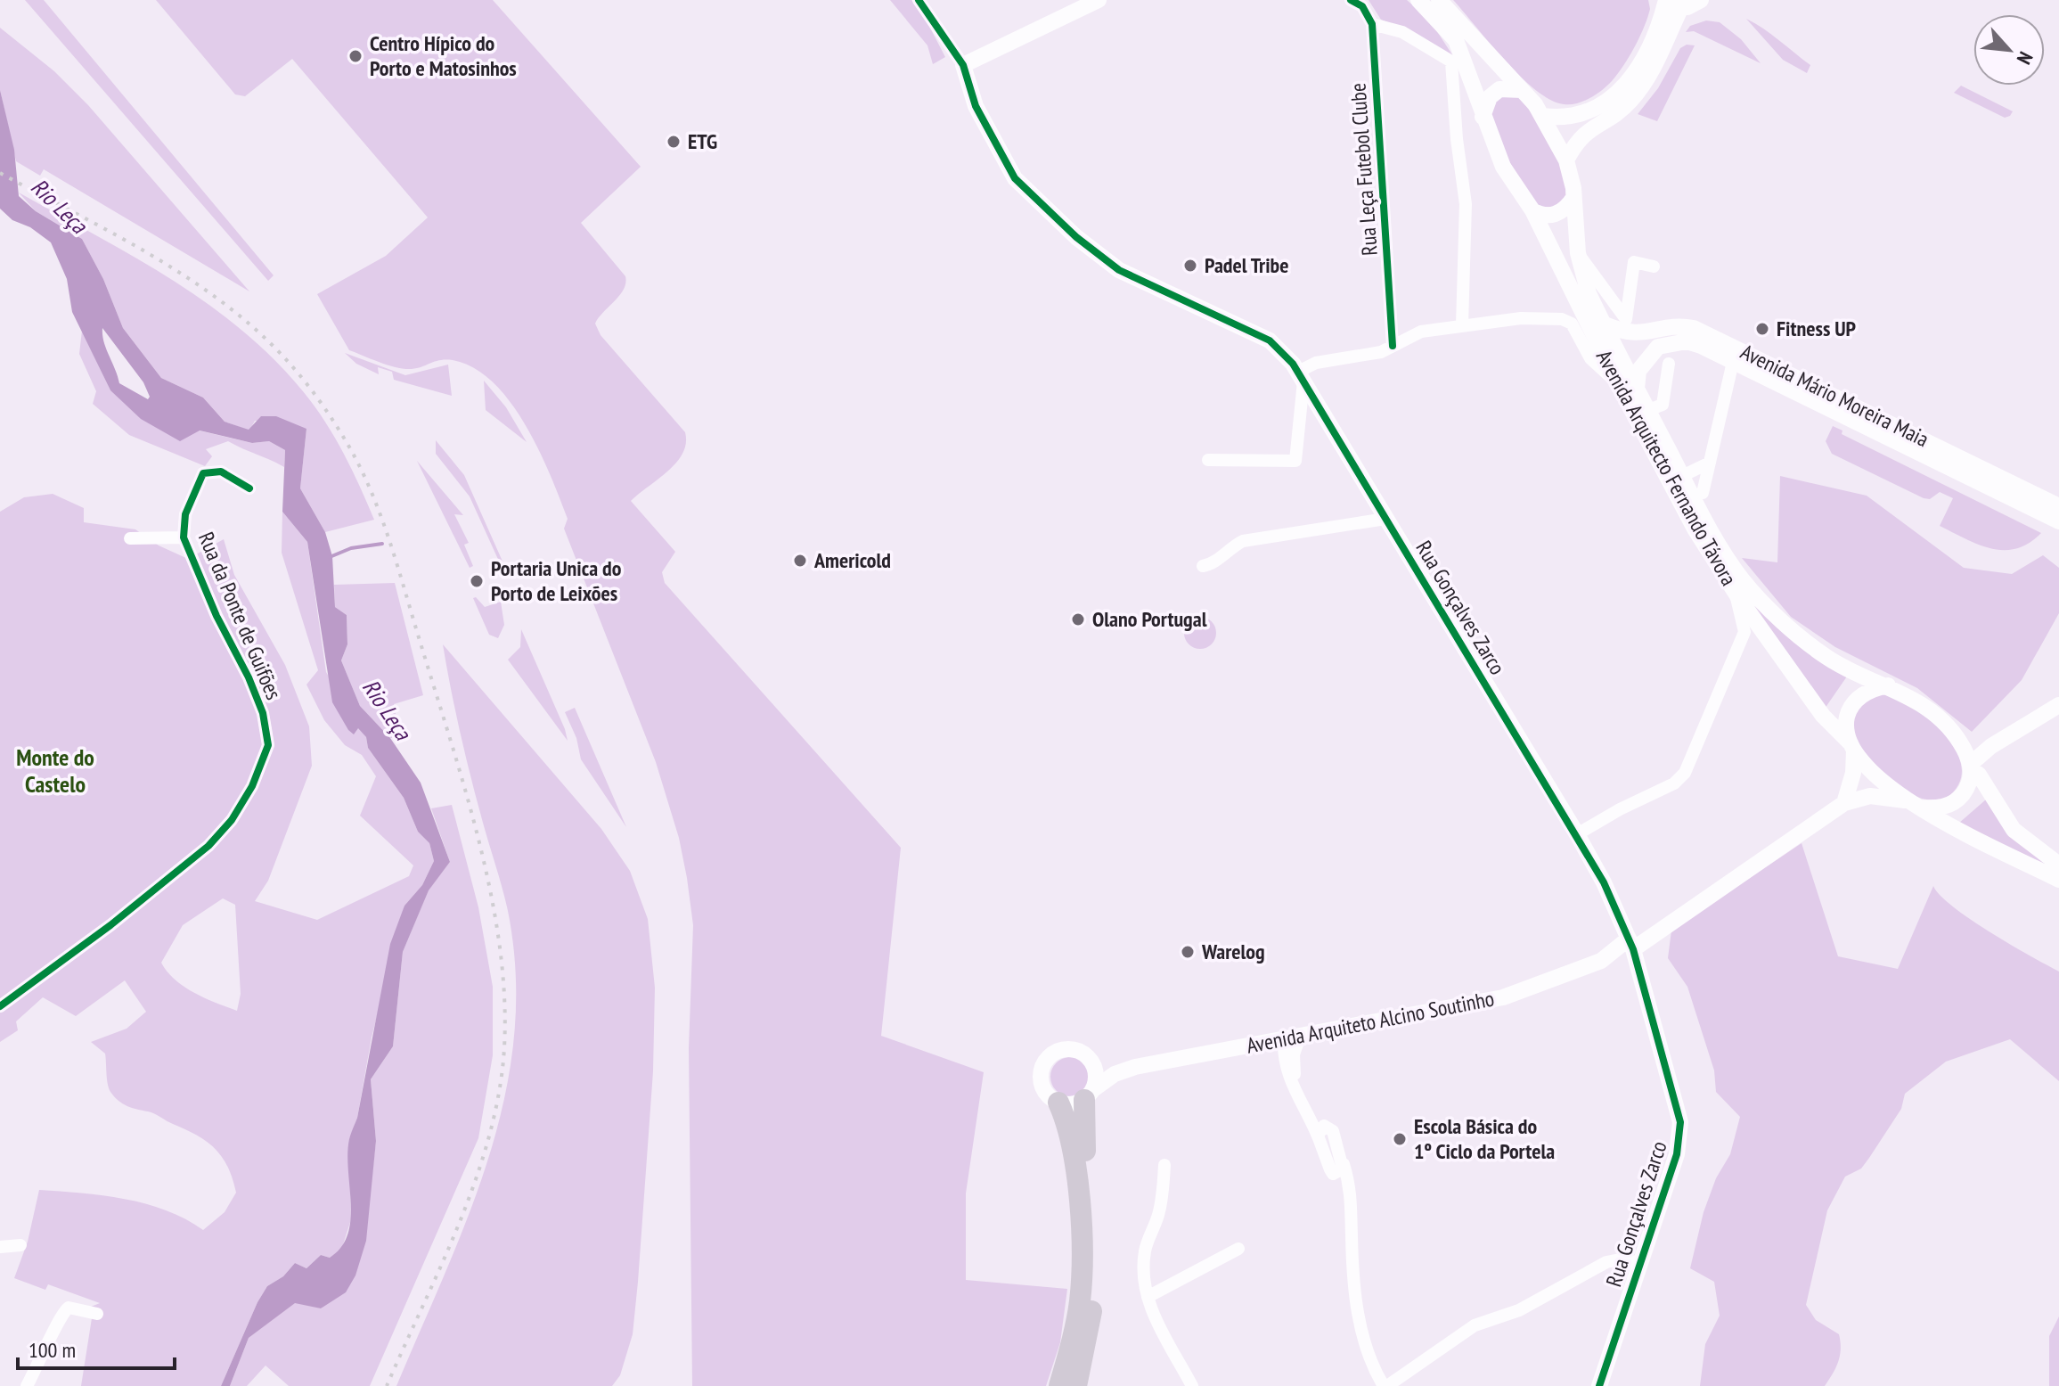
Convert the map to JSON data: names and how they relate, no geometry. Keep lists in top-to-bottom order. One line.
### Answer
{"streets":{"main road":["Avenida Mário Moreira Maia","Avenida Arquitecto Fernando Távora","Rua Gonçalves Zarco","Avenida Arquiteto Alcino Soutinho"],"street":["Rua Leça Futebol Clube","Rua da Ponte de Guifões"]},"crossings":[["Avenida Mário Moreira Maia","Avenida Arquitecto Fernando Távora"],["Avenida Arquitecto Fernando Távora","Avenida Arquiteto Alcino Soutinho"],["Rua Gonçalves Zarco","Avenida Arquiteto Alcino Soutinho"]],"districts":["Monte do Castelo"],"water":["Rio Leça"],"places":["Centro Hípico do Porto e Matosinhos","ETG","Padel Tribe","Fitness UP","Americold","Portaria Unica do Porto de Leixões","Olano Portugal","Warelog","Escola Básica do 1º Ciclo da Portela"],"scale_bar":"100 m","north":"bottom right"}
